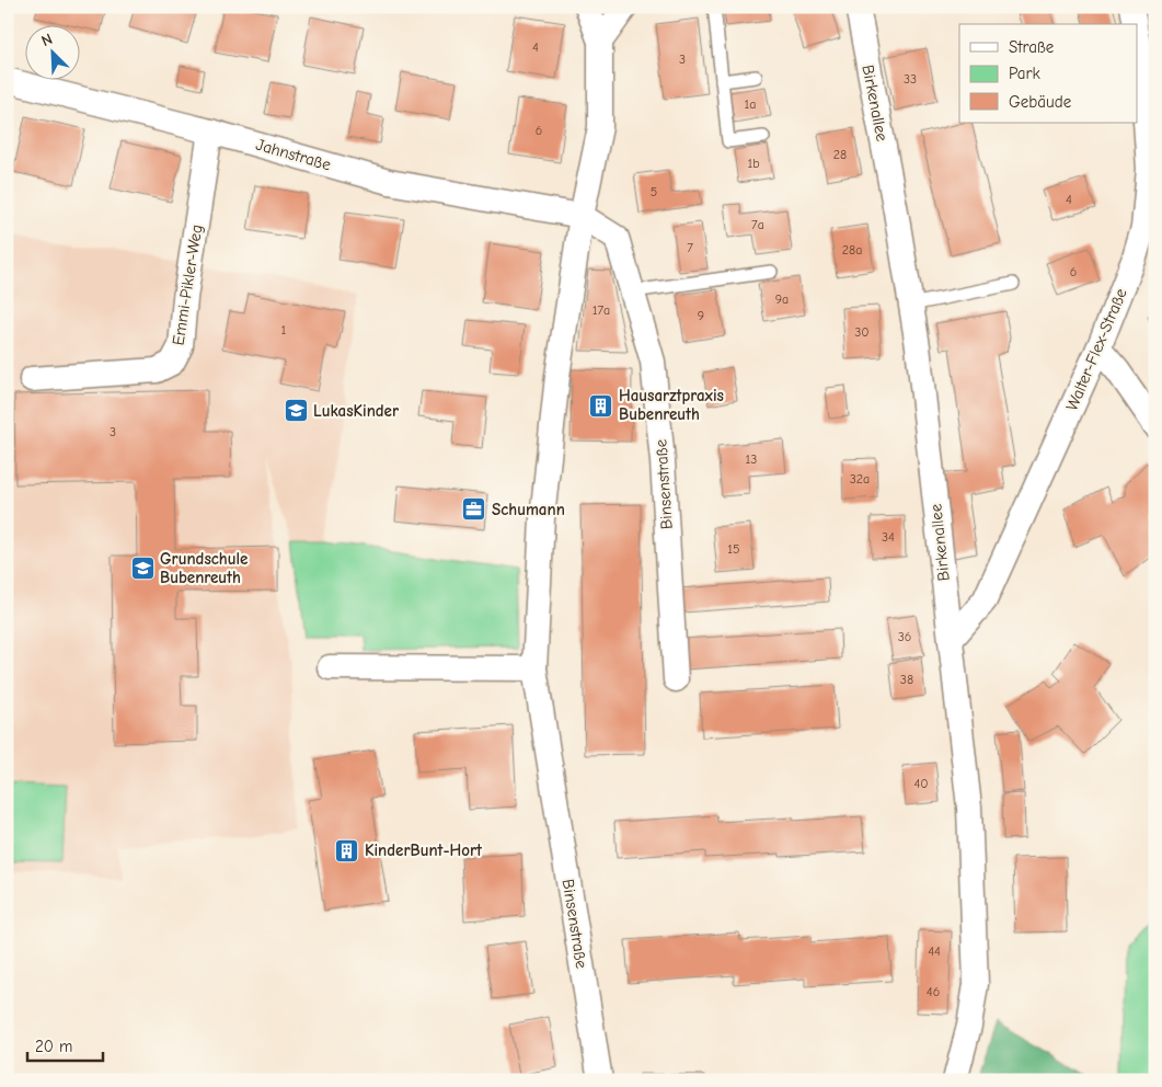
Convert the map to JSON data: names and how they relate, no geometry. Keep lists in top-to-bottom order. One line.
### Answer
{"streets":{"street":["Birkenallee","Jahnstraße","Emmi-Pikler-Weg","Walter-Flex-Straße","Binsenstraße"]},"crossings":[["Birkenallee","Walter-Flex-Straße"],["Jahnstraße","Emmi-Pikler-Weg"],["Jahnstraße","Binsenstraße"]],"places":{"building":["Hausarztpraxis Bubenreuth","KinderBunt-Hort"],"school or university":["LukasKinder","Grundschule Bubenreuth"],"office":["Schumann"]},"house_numbers":["4","3","33","1a","6","28","1b","5","4","7a","7","28a","6","9a","17a","9","1","30","3","13","32a","34","15","36","38","40","44","46"],"legend":["Straße","Park","Gebäude"],"scale_bar":"20 m","north":"top left"}
